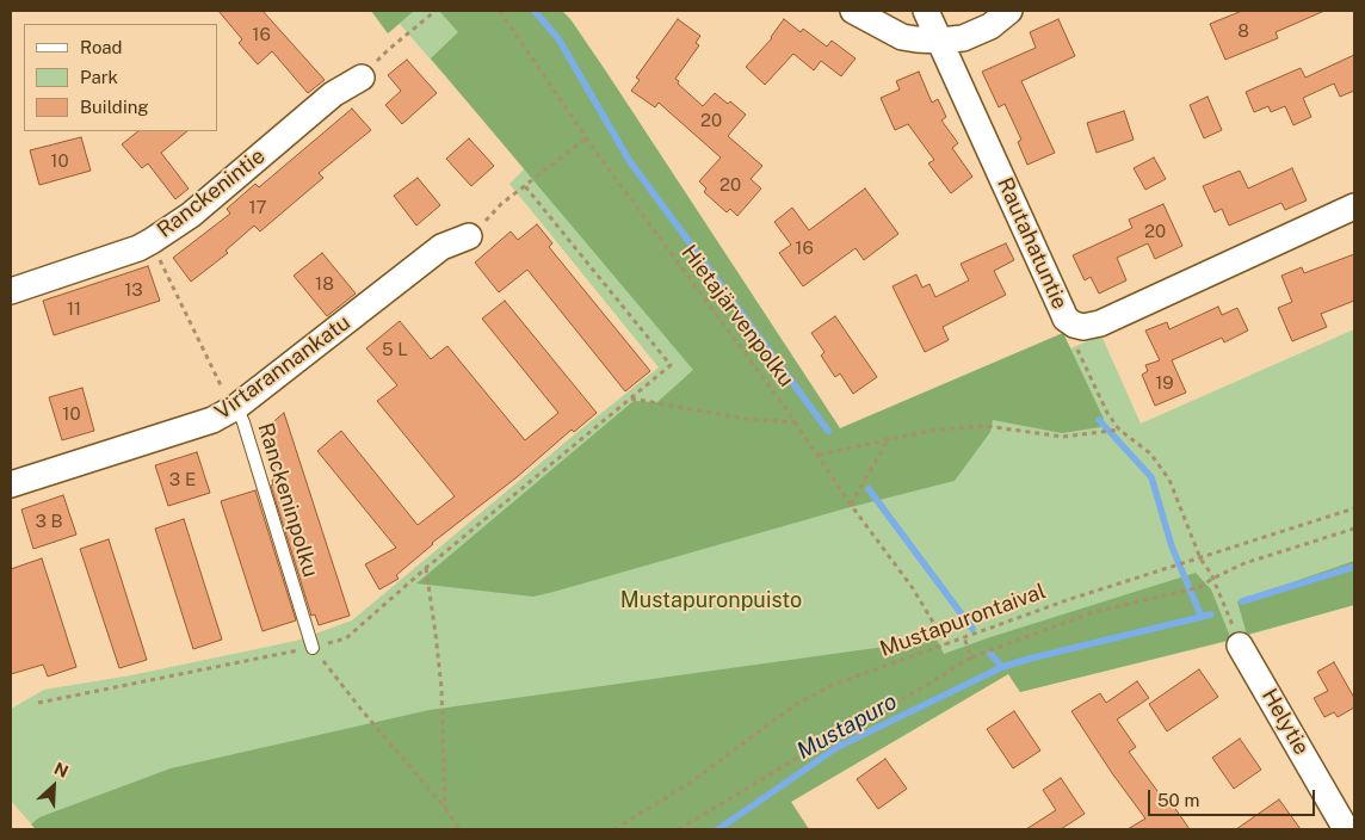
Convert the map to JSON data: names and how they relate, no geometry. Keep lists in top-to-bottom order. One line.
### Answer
{"streets":{"street":["Ranckenintie","Rautahatuntie","Virtarannankatu","Helytie"],"lane":["Ranckeninpolku"],"path":["Hietajärvenpolku","Mustapurontaival"]},"crossings":[["Ranckenintie","Ranckeninpolku"],["Hietajärvenpolku","Mustapurontaival"],["Virtarannankatu","Ranckeninpolku"]],"water":["Mustapuro"],"parks":["Mustapuronpuisto"],"house_numbers":["8","16","20","10","20","17","20","16","18","13","11","5 L","19","10","3 E","3 B"],"legend":["Road","Park","Building"],"scale_bar":"50 m","north":"top right"}
